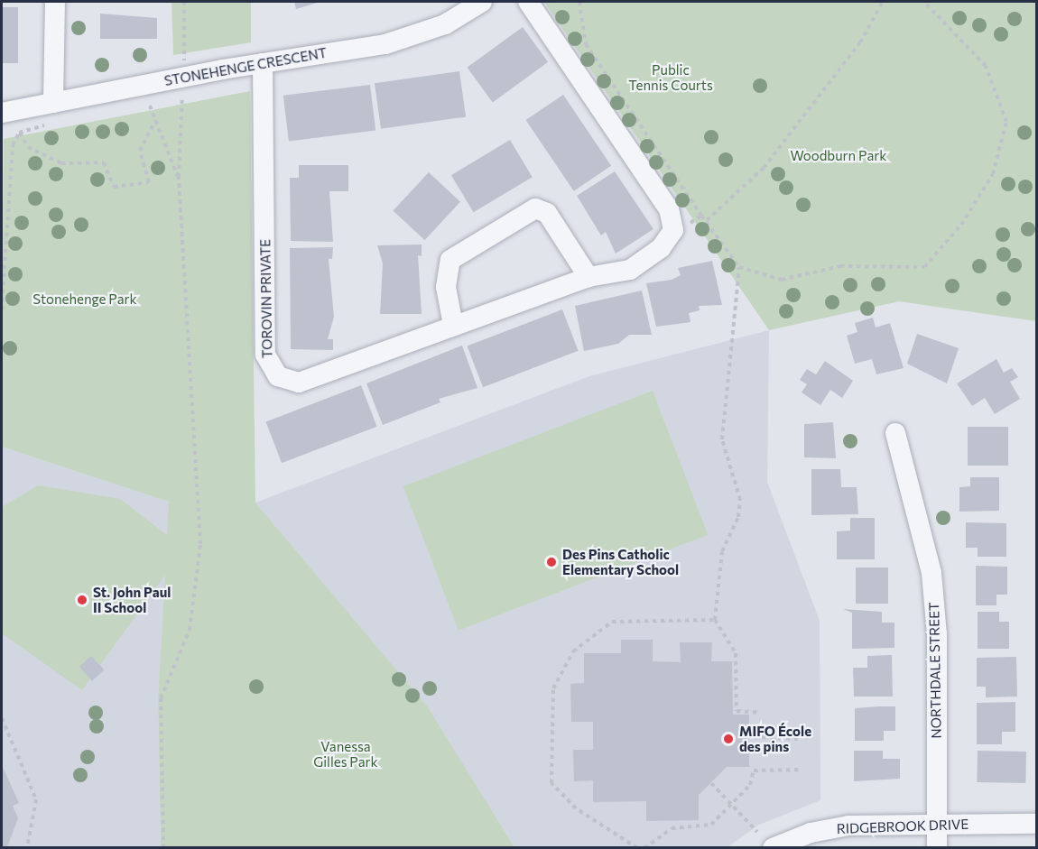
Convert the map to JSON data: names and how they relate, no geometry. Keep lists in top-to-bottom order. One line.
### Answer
{"streets":{"street":["STONEHENGE CRESCENT","TOROVIN PRIVATE","NORTHDALE STREET","RIDGEBROOK DRIVE"]},"crossings":[["STONEHENGE CRESCENT","TOROVIN PRIVATE"],["NORTHDALE STREET","RIDGEBROOK DRIVE"]],"parks":["Public Tennis Courts","Woodburn Park","Stonehenge Park","Vanessa Gilles Park"],"places":["Des Pins Catholic Elementary School","St. John Paul II School","MIFO École des pins"]}
